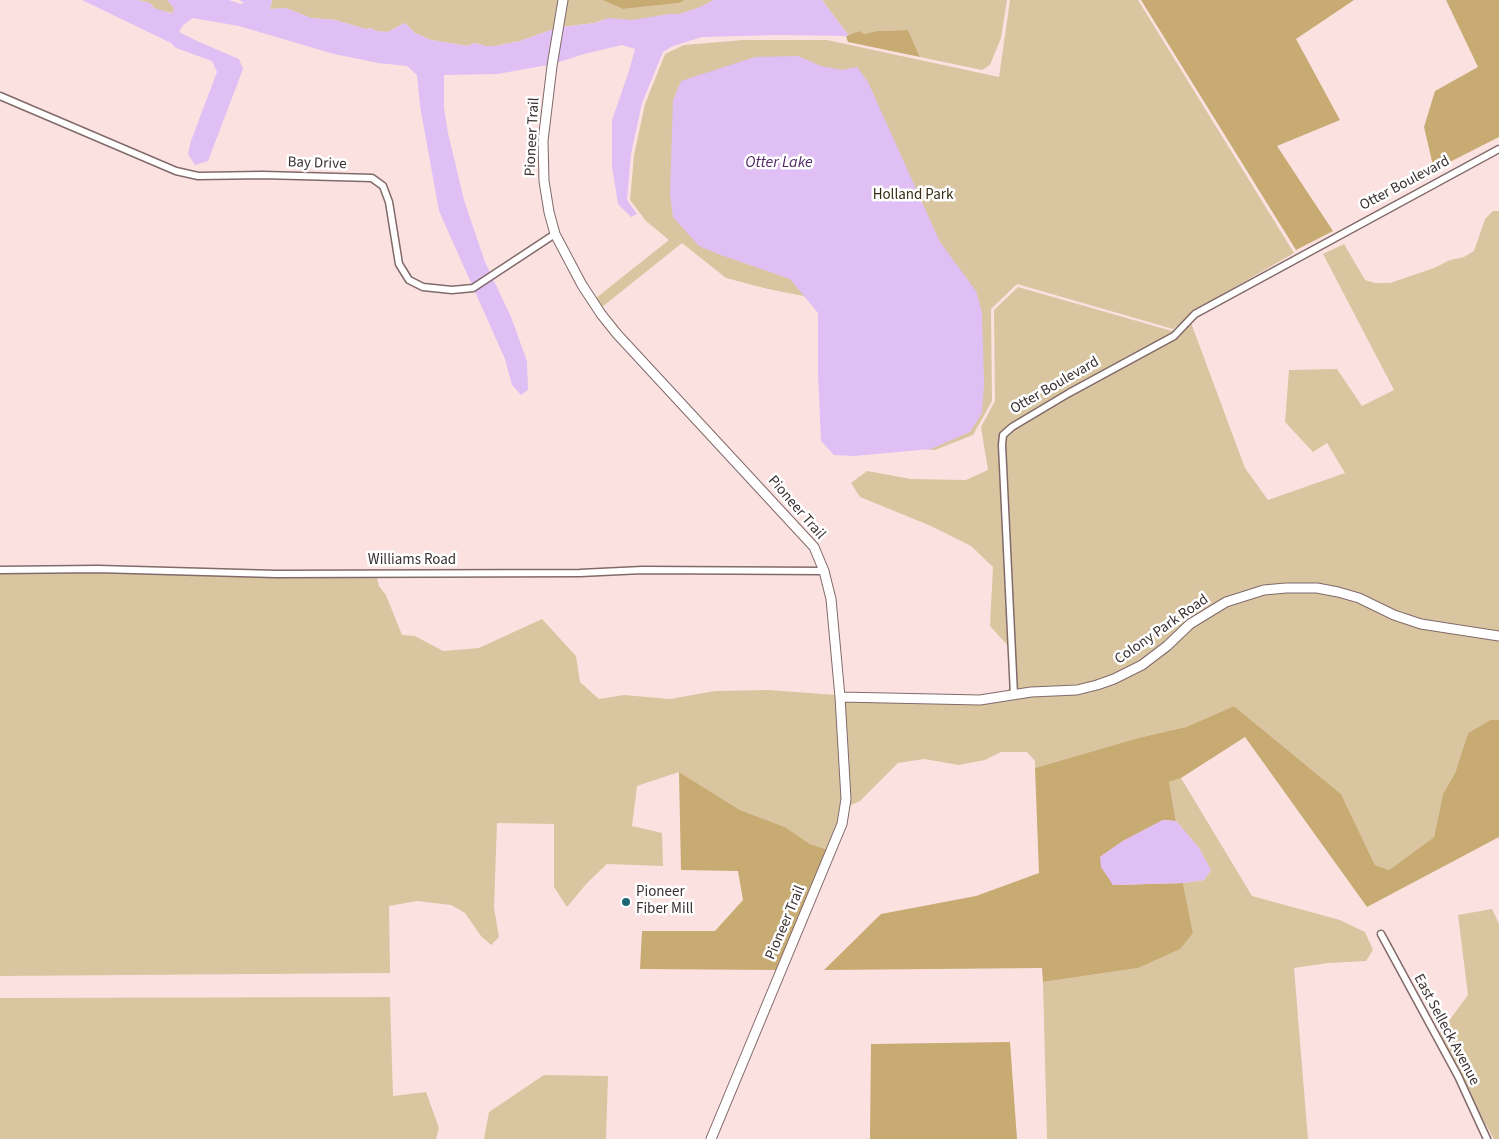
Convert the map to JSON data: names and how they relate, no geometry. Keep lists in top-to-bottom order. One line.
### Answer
{"streets":{"street":["Pioneer Trail","Bay Drive","Otter Boulevard","Williams Road","Colony Park Road","East Selleck Avenue"]},"crossings":[["Pioneer Trail","Bay Drive"],["Pioneer Trail","Williams Road"],["Otter Boulevard","Colony Park Road"]],"water":["Otter Lake"],"parks":["Holland Park"],"places":["Pioneer Fiber Mill"]}
